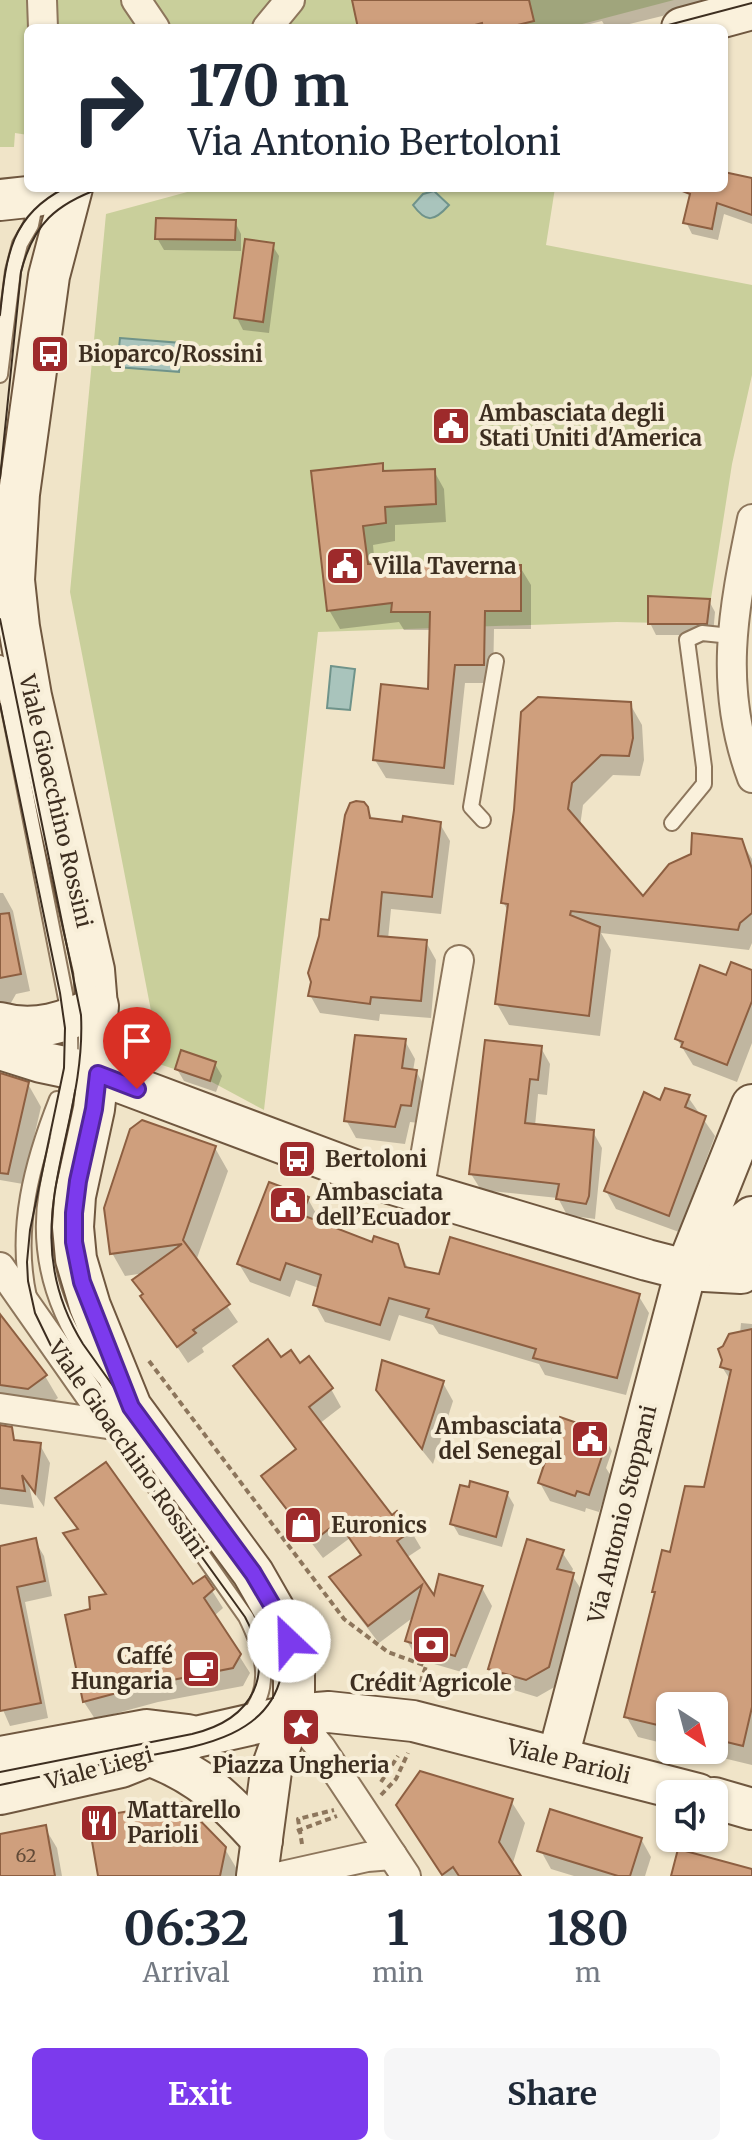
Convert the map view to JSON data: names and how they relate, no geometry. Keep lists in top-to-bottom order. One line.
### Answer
{"streets":{"street":["Viale Gioacchino Rossini","Via Antonio Stoppani","Viale Parioli","Viale Liegi"]},"crossings":[["Via Antonio Stoppani","Viale Parioli"]],"places":{"bus stop":["Bioparco/Rossini","Bertoloni"],"public building":["Ambasciata degli Stati Uniti d'America","Villa Taverna","Ambasciata dell’Ecuador","Ambasciata del Senegal"],"shop":["Euronics"],"bank":["Crédit Agricole"],"cafe":["Caffé Hungaria"],"place":["Piazza Ungheria"],"restaurant":["Mattarello Parioli"]},"house_numbers":["62"],"north":"bottom right","page":{"turn":["170 m","Via Antonio Bertoloni"],"eta":["06:32","Arrival","1","min","180","m"],"buttons":["Exit","Share"]}}
